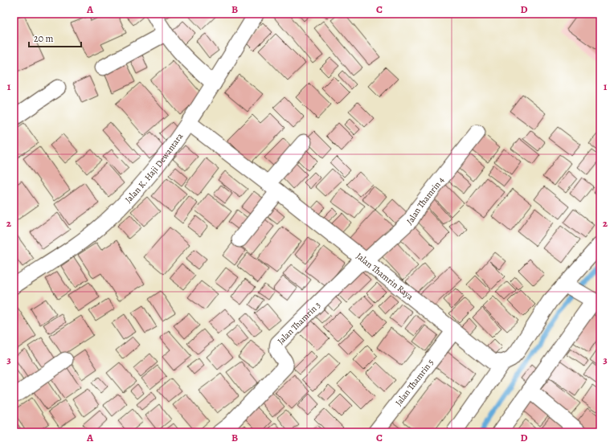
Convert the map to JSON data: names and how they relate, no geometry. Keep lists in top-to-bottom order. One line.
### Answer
{"streets":{"street":["Jalan K. Haji Dewantara","Jalan Thamrin 4","Jalan Thamrin Raya","Jalan Thamrin 3","Jalan Thamrin 5"]},"crossings":[["Jalan K. Haji Dewantara","Jalan Thamrin Raya"],["Jalan Thamrin 4","Jalan Thamrin Raya"],["Jalan Thamrin 4","Jalan Thamrin 3"],["Jalan Thamrin Raya","Jalan Thamrin 3"],["Jalan Thamrin Raya","Jalan Thamrin 5"]],"scale_bar":"20 m","grid":{"columns":["A","B","C","D"],"rows":["1","2","3"]}}
